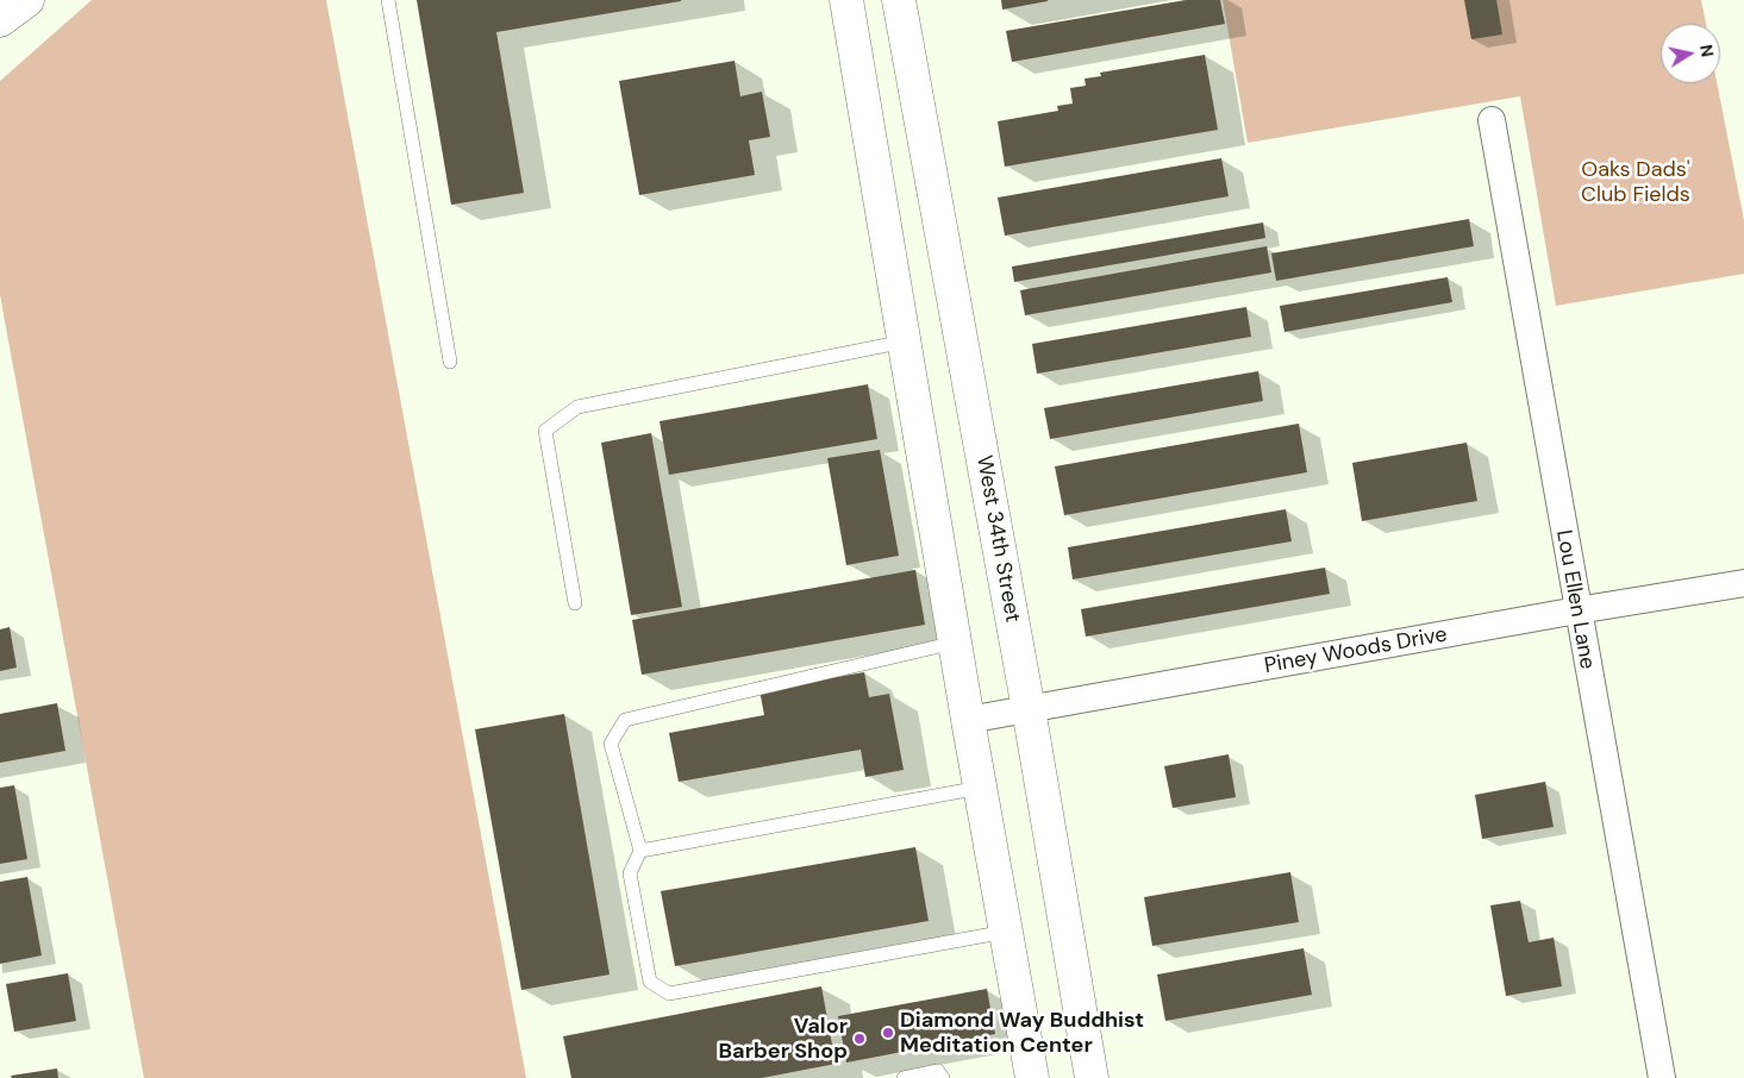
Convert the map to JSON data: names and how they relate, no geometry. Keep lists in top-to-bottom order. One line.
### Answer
{"streets":{"main road":["West 34th Street"],"street":["Lou Ellen Lane","Piney Woods Drive"]},"crossings":[["West 34th Street","Piney Woods Drive"],["Lou Ellen Lane","Piney Woods Drive"]],"parks":["Oaks Dads' Club Fields"],"places":["Diamond Way Buddhist Meditation Center","Valor Barber Shop"],"north":"right"}
